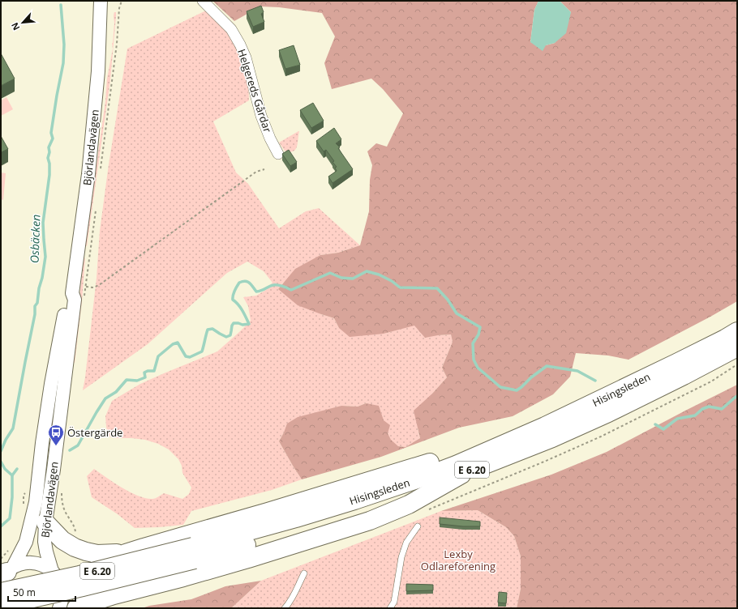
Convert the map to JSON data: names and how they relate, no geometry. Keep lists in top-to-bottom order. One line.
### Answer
{"streets":{"highway":["Hisingsleden","E 6.20"],"street":["Helgereds Gårdar","Björlandavägen"]},"water":["Osbäcken"],"parks":["Lexby Odlareförening"],"places":{"bus stop":["Östergärde"]},"scale_bar":"50 m","north":"bottom left"}
